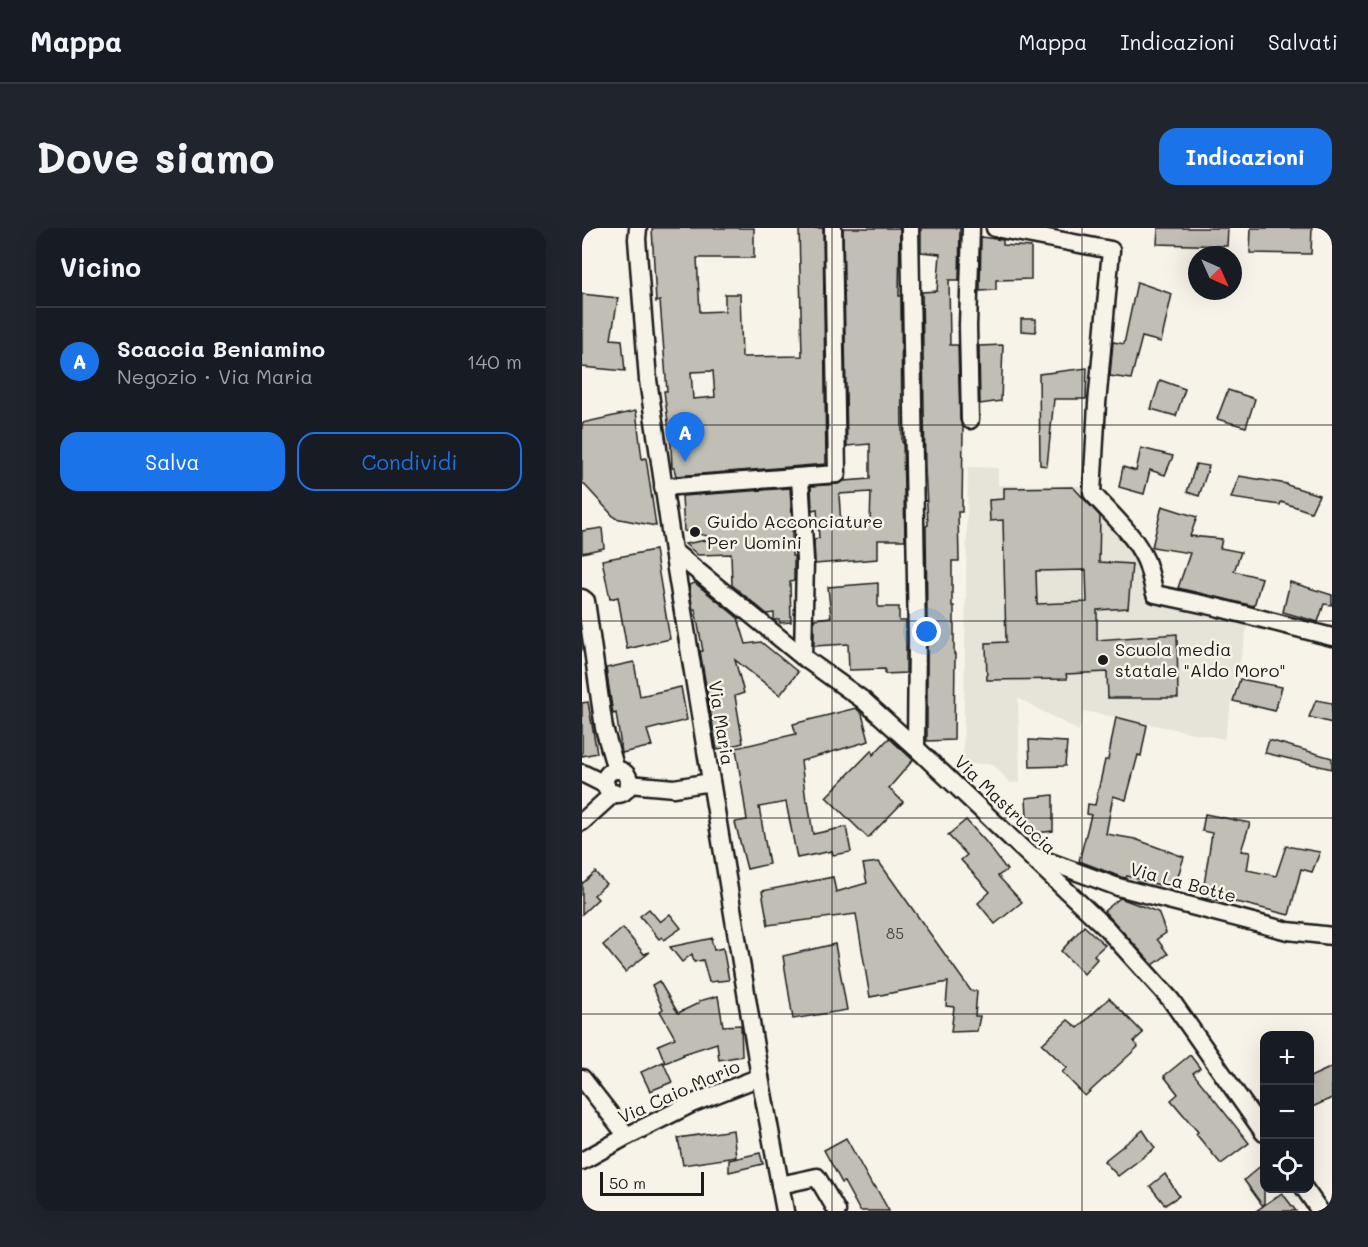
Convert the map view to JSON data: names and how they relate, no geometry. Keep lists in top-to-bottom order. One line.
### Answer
{"streets":{"street":["Via Maria","Via Mastruccia","Via La Botte","Via Caio Mario"]},"crossings":[["Via Maria","Via Mastruccia"],["Via Maria","Via Caio Mario"],["Via Mastruccia","Via La Botte"]],"places":["Guido Acconciature Per Uomini","Scuola media statale \"Aldo Moro\""],"house_numbers":["85"],"scale_bar":"50 m","north":"bottom right","page":{"header":"Mappa","nav":["Mappa","Indicazioni","Salvati"],"buttons":["Indicazioni",["Salva","Condividi"]],"title":"Dove siamo","heading":"Vicino","list":[{"mark":"A","name":"Scaccia Beniamino","note":"Negozio · Via Maria","value":"140 m"}],"pins":"A","map_buttons":["+","−"],"scale":"50 m"}}
